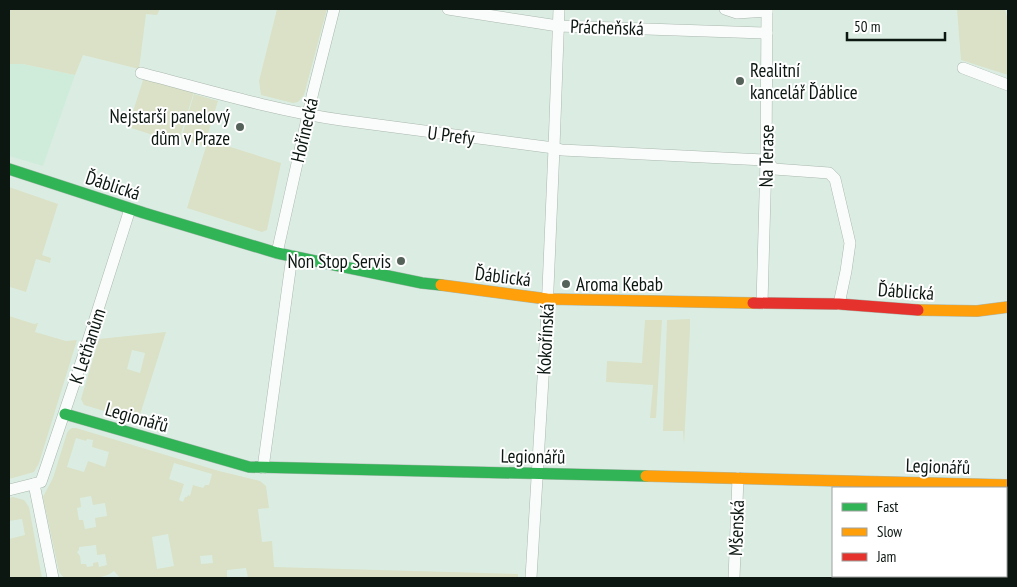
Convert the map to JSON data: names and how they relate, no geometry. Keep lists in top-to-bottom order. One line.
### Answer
{"streets":{"main road":["Ďáblická","Legionářů"],"street":["Prácheňská","Hořínecká","U Prefy","Na Terase","Kokořínská","K Letňanům","Mšenská"]},"crossings":[["Prácheňská","Na Terase"],["Prácheňská","Kokořínská"],["Hořínecká","U Prefy"],["Hořínecká","Ďáblická"],["U Prefy","Na Terase"],["U Prefy","Kokořínská"],["Na Terase","Ďáblická"],["Ďáblická","Kokořínská"],["Ďáblická","K Letňanům"],["Kokořínská","Legionářů"],["K Letňanům","Legionářů"],["Legionářů","Mšenská"]],"places":["Realitní kancelář Ďáblice","Nejstarší panelový dům v Praze","Non Stop Servis","Aroma Kebab"],"legend":["Fast","Slow","Jam"],"scale_bar":"50 m"}
